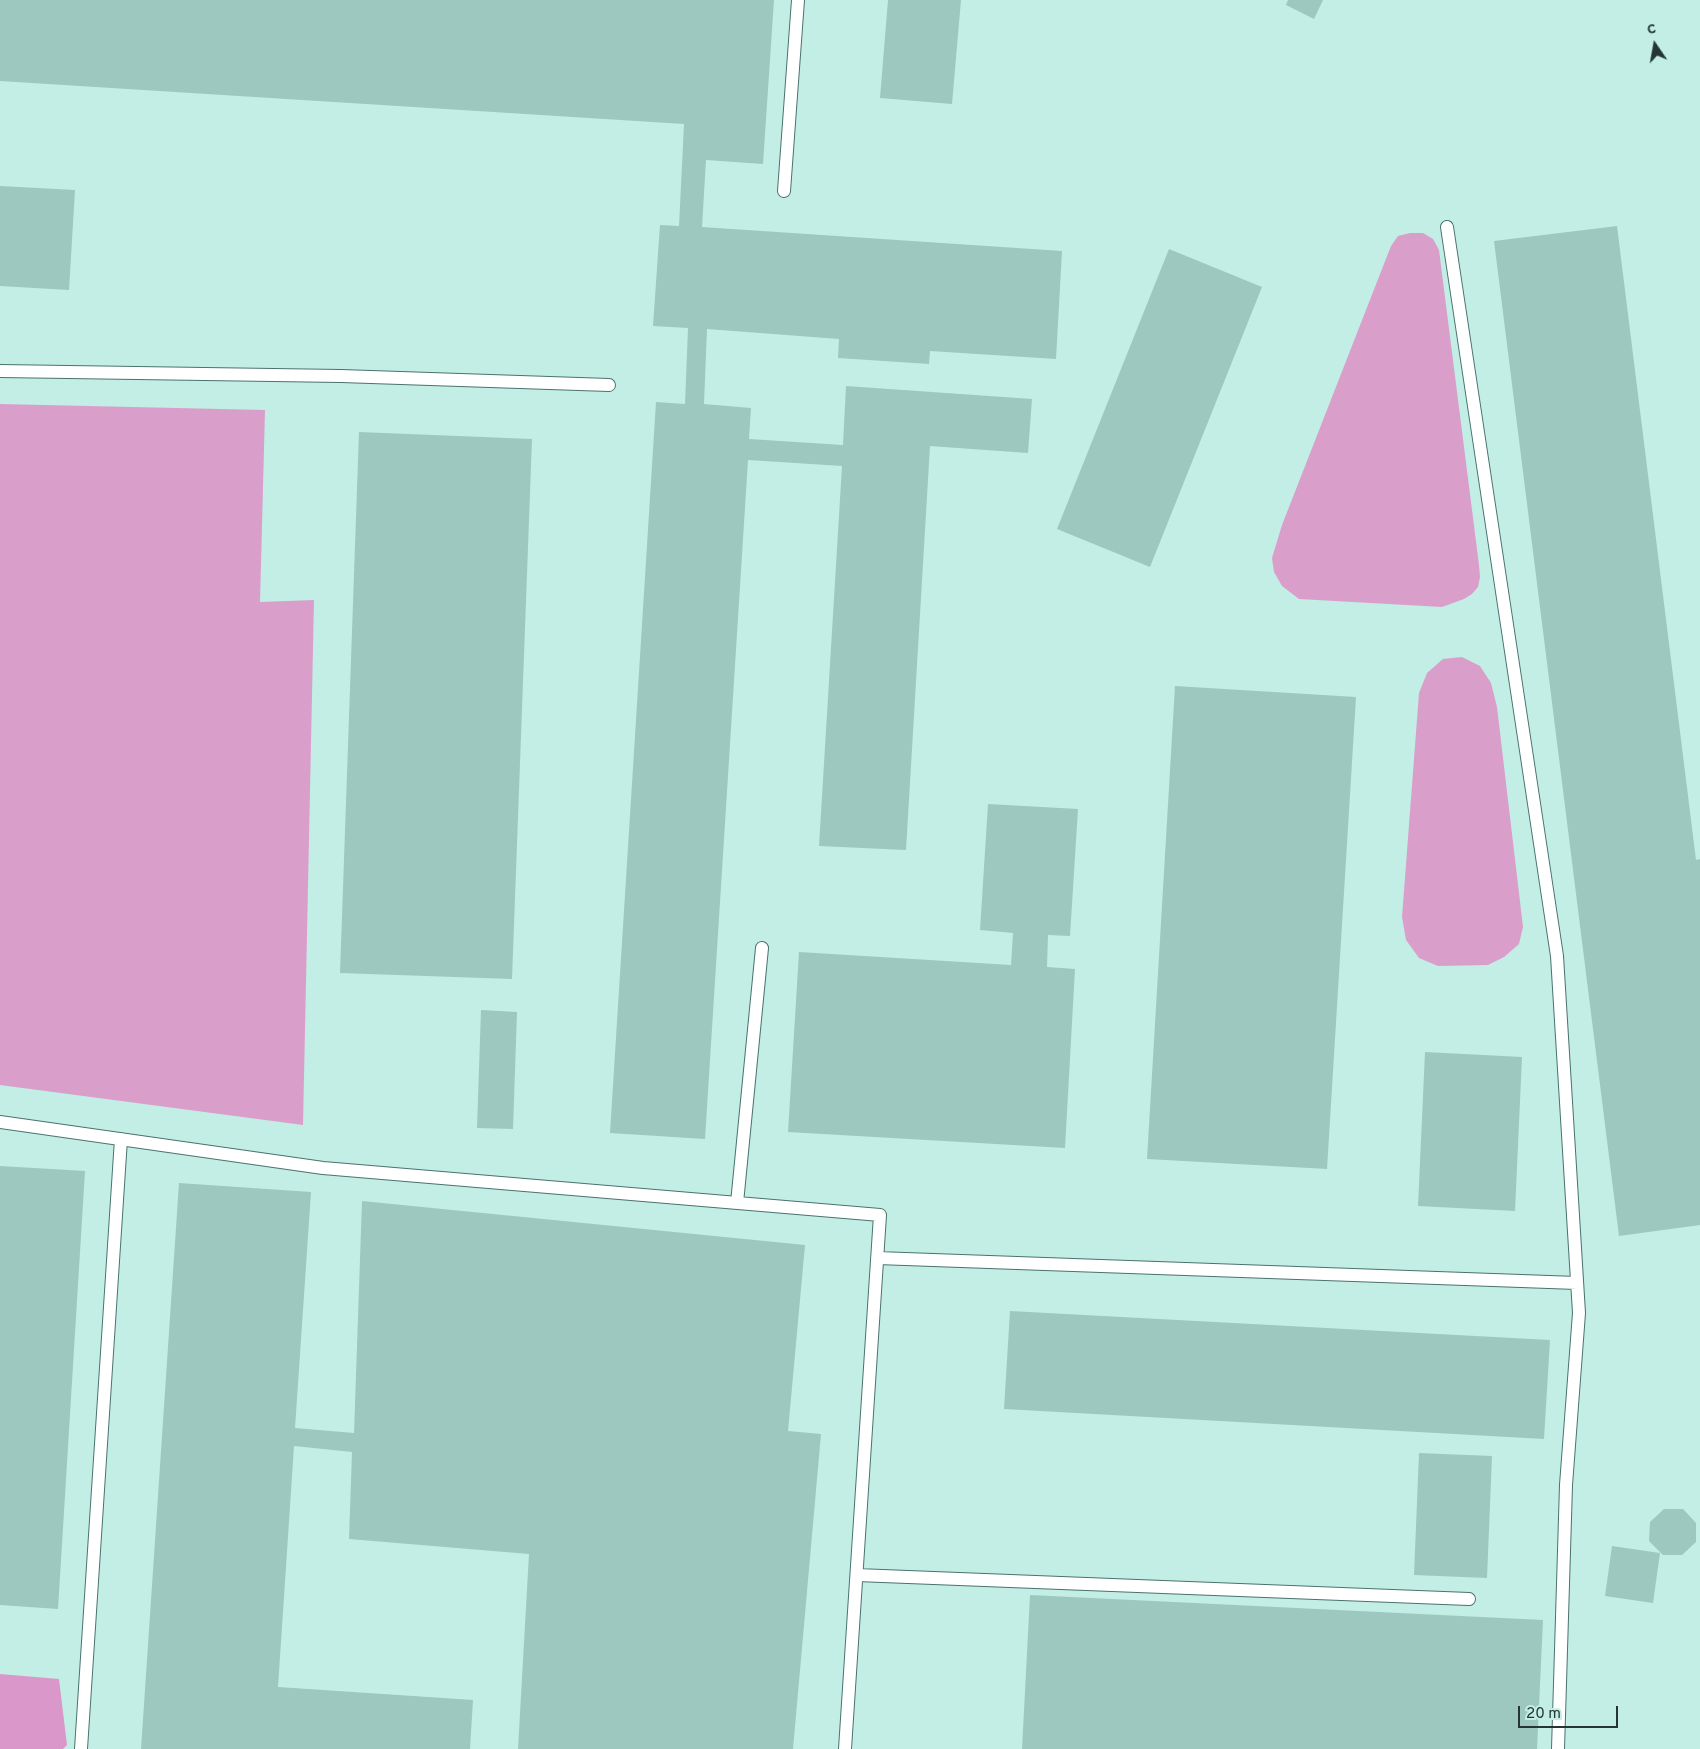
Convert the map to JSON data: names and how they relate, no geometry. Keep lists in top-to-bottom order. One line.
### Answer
{"scale_bar":"20 m","north":"top"}
